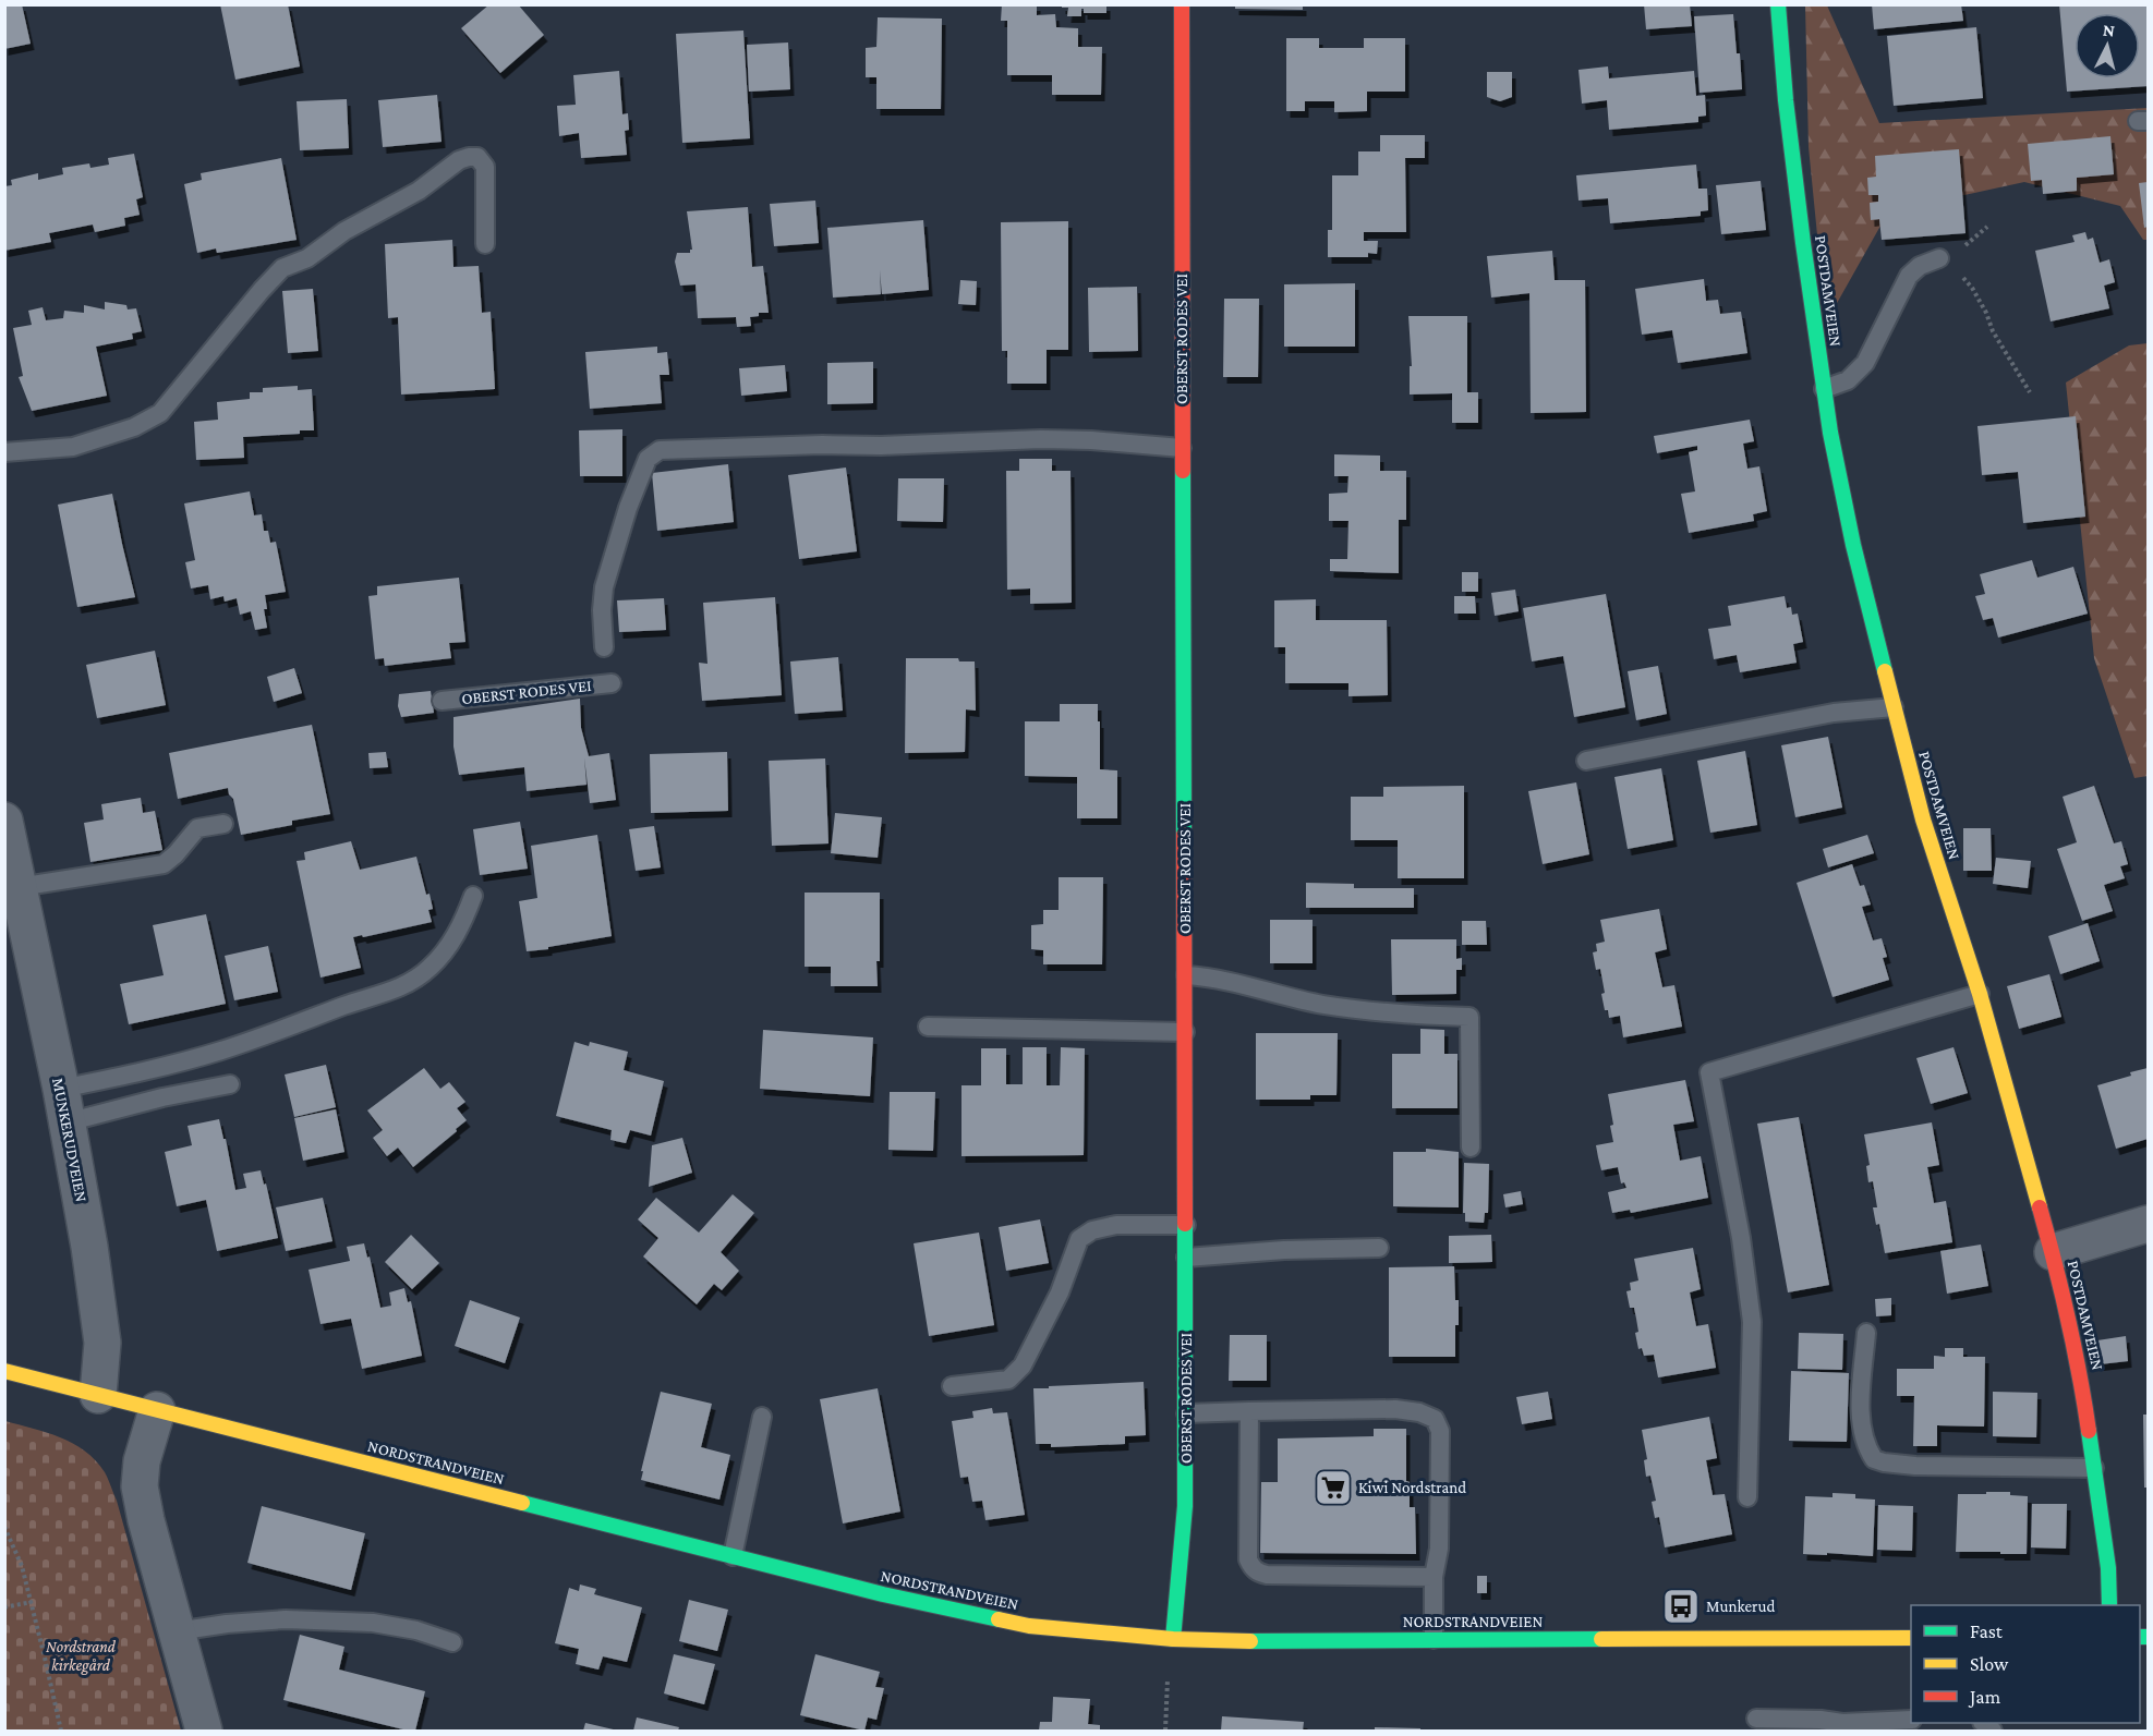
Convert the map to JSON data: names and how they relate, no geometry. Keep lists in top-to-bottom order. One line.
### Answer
{"streets":{"street":["POSTDAMVEIEN","OBERST RODES VEI","MUNKERUDVEIEN","NORDSTRANDVEIEN"]},"crossings":[["OBERST RODES VEI","NORDSTRANDVEIEN"],["MUNKERUDVEIEN","NORDSTRANDVEIEN"]],"parks":["Nordstrand kirkegård"],"places":{"supermarket":["Kiwi Nordstrand"],"bus stop":["Munkerud"]},"legend":["Fast","Slow","Jam"],"north":"top"}
